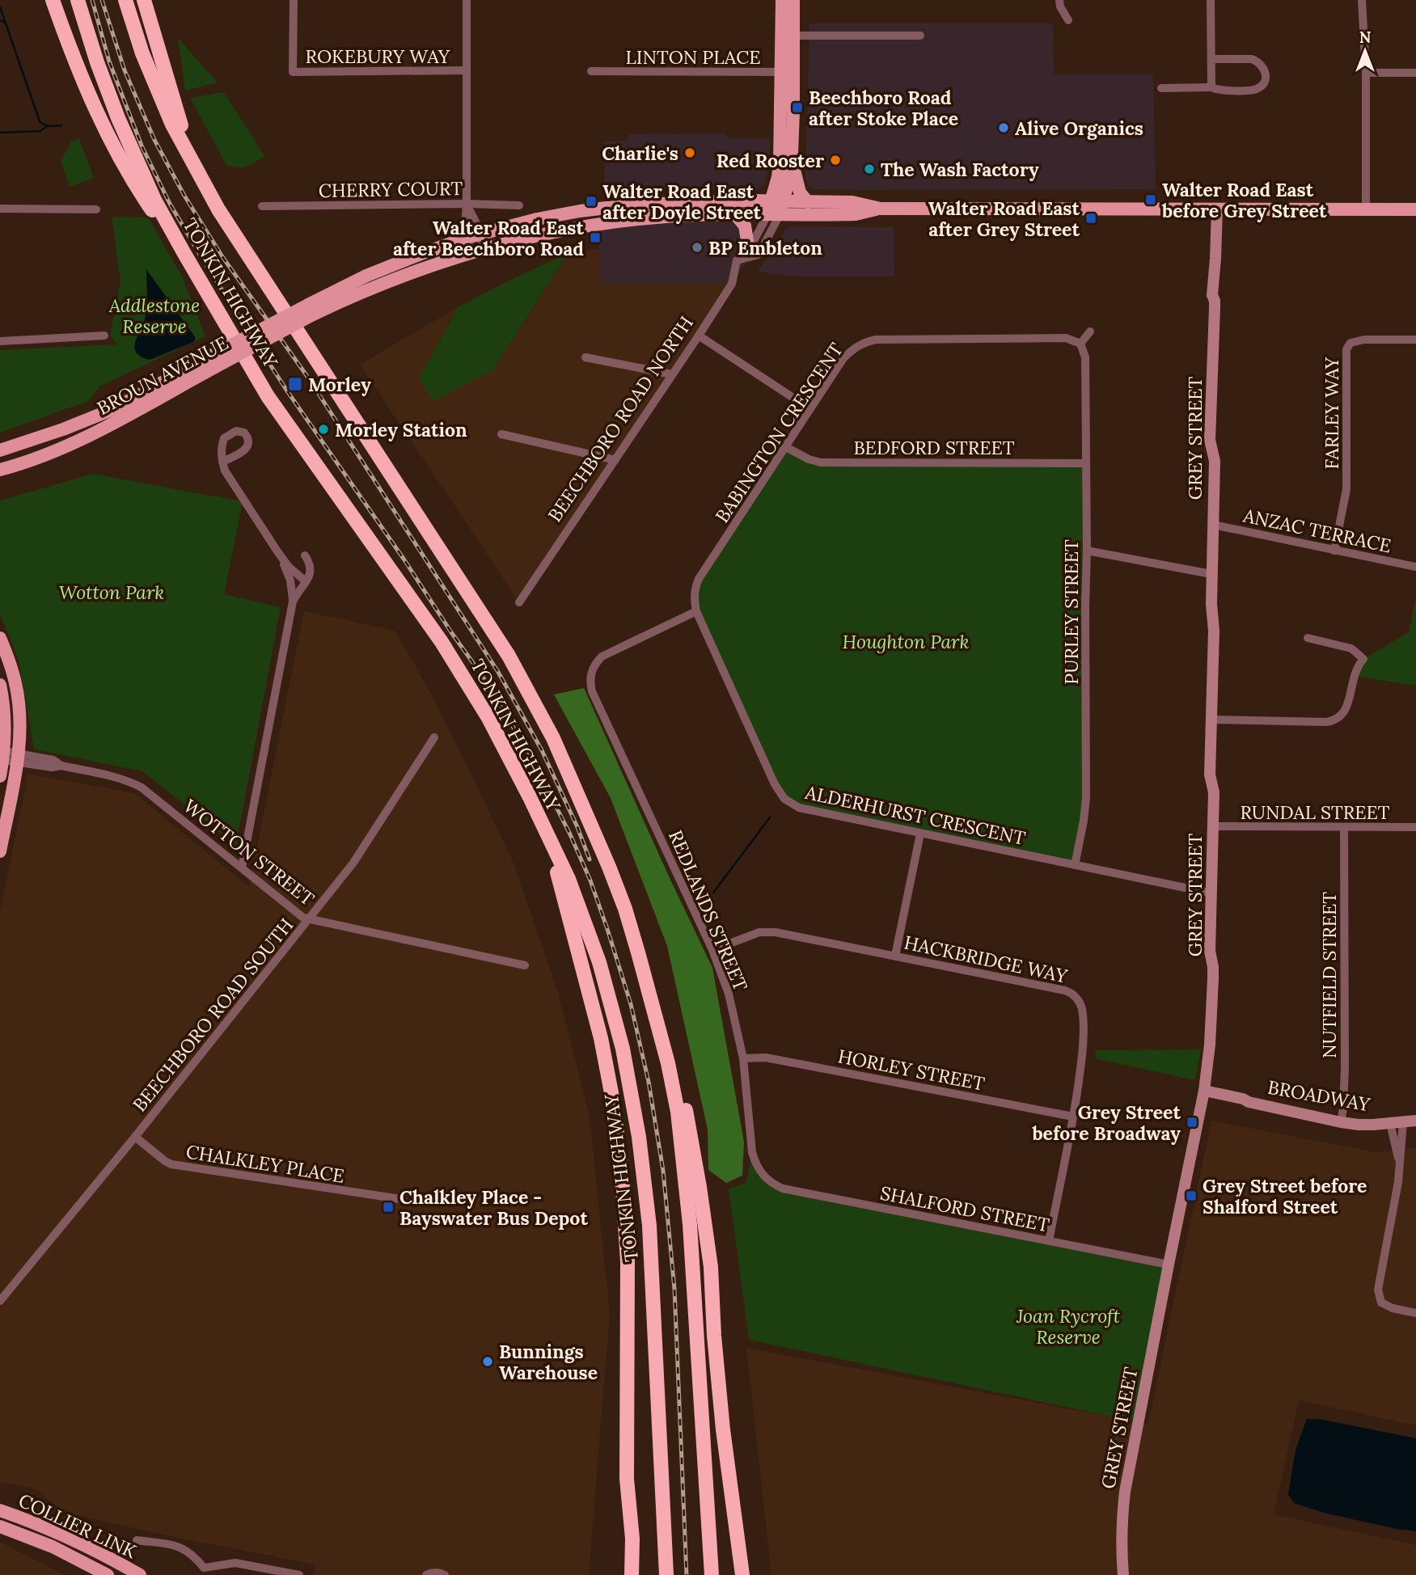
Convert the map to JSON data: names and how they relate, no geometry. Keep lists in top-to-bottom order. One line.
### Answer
{"streets":{"highway":["TONKIN HIGHWAY"],"main road":["BROUN AVENUE","BEECHBORO ROAD NORTH","COLLIER LINK"],"street":["ROKEBURY WAY","LINTON PLACE","CHERRY COURT","FARLEY WAY","BABINGTON CRESCENT","GREY STREET","BEDFORD STREET","ANZAC TERRACE","PURLEY STREET","RUNDAL STREET","ALDERHURST CRESCENT","WOTTON STREET","REDLANDS STREET","HACKBRIDGE WAY","NUTFIELD STREET","BEECHBORO ROAD SOUTH","HORLEY STREET","BROADWAY","CHALKLEY PLACE","SHALFORD STREET"]},"crossings":[["LINTON PLACE","BEECHBORO ROAD NORTH"],["BROUN AVENUE","BEECHBORO ROAD NORTH"],["FARLEY WAY","ANZAC TERRACE"],["BABINGTON CRESCENT","BEDFORD STREET"],["BABINGTON CRESCENT","PURLEY STREET"],["BABINGTON CRESCENT","ALDERHURST CRESCENT"],["BABINGTON CRESCENT","REDLANDS STREET"],["GREY STREET","ANZAC TERRACE"],["GREY STREET","RUNDAL STREET"],["GREY STREET","ALDERHURST CRESCENT"],["GREY STREET","BROADWAY"],["GREY STREET","SHALFORD STREET"],["BEDFORD STREET","PURLEY STREET"],["PURLEY STREET","ALDERHURST CRESCENT"],["RUNDAL STREET","NUTFIELD STREET"],["ALDERHURST CRESCENT","REDLANDS STREET"],["WOTTON STREET","BEECHBORO ROAD SOUTH"],["REDLANDS STREET","HACKBRIDGE WAY"],["REDLANDS STREET","HORLEY STREET"],["REDLANDS STREET","SHALFORD STREET"],["HACKBRIDGE WAY","HORLEY STREET"],["HACKBRIDGE WAY","SHALFORD STREET"],["NUTFIELD STREET","BROADWAY"],["BEECHBORO ROAD SOUTH","CHALKLEY PLACE"]],"parks":["Addlestone Reserve","Wotton Park","Houghton Park","Joan Rycroft Reserve"],"places":{"transit":["Beechboro Road after Stoke Place","Walter Road East before Grey Street","Walter Road East after Doyle Street","Walter Road East after Grey Street","Walter Road East after Beechboro Road","Morley","Grey Street before Broadway","Grey Street before Shalford Street","Chalkley Place - Bayswater Bus Depot"],"other":["Alive Organics","Charlie's","Red Rooster","The Wash Factory","BP Embleton","Morley Station","Bunnings Warehouse"]},"north":"top"}
